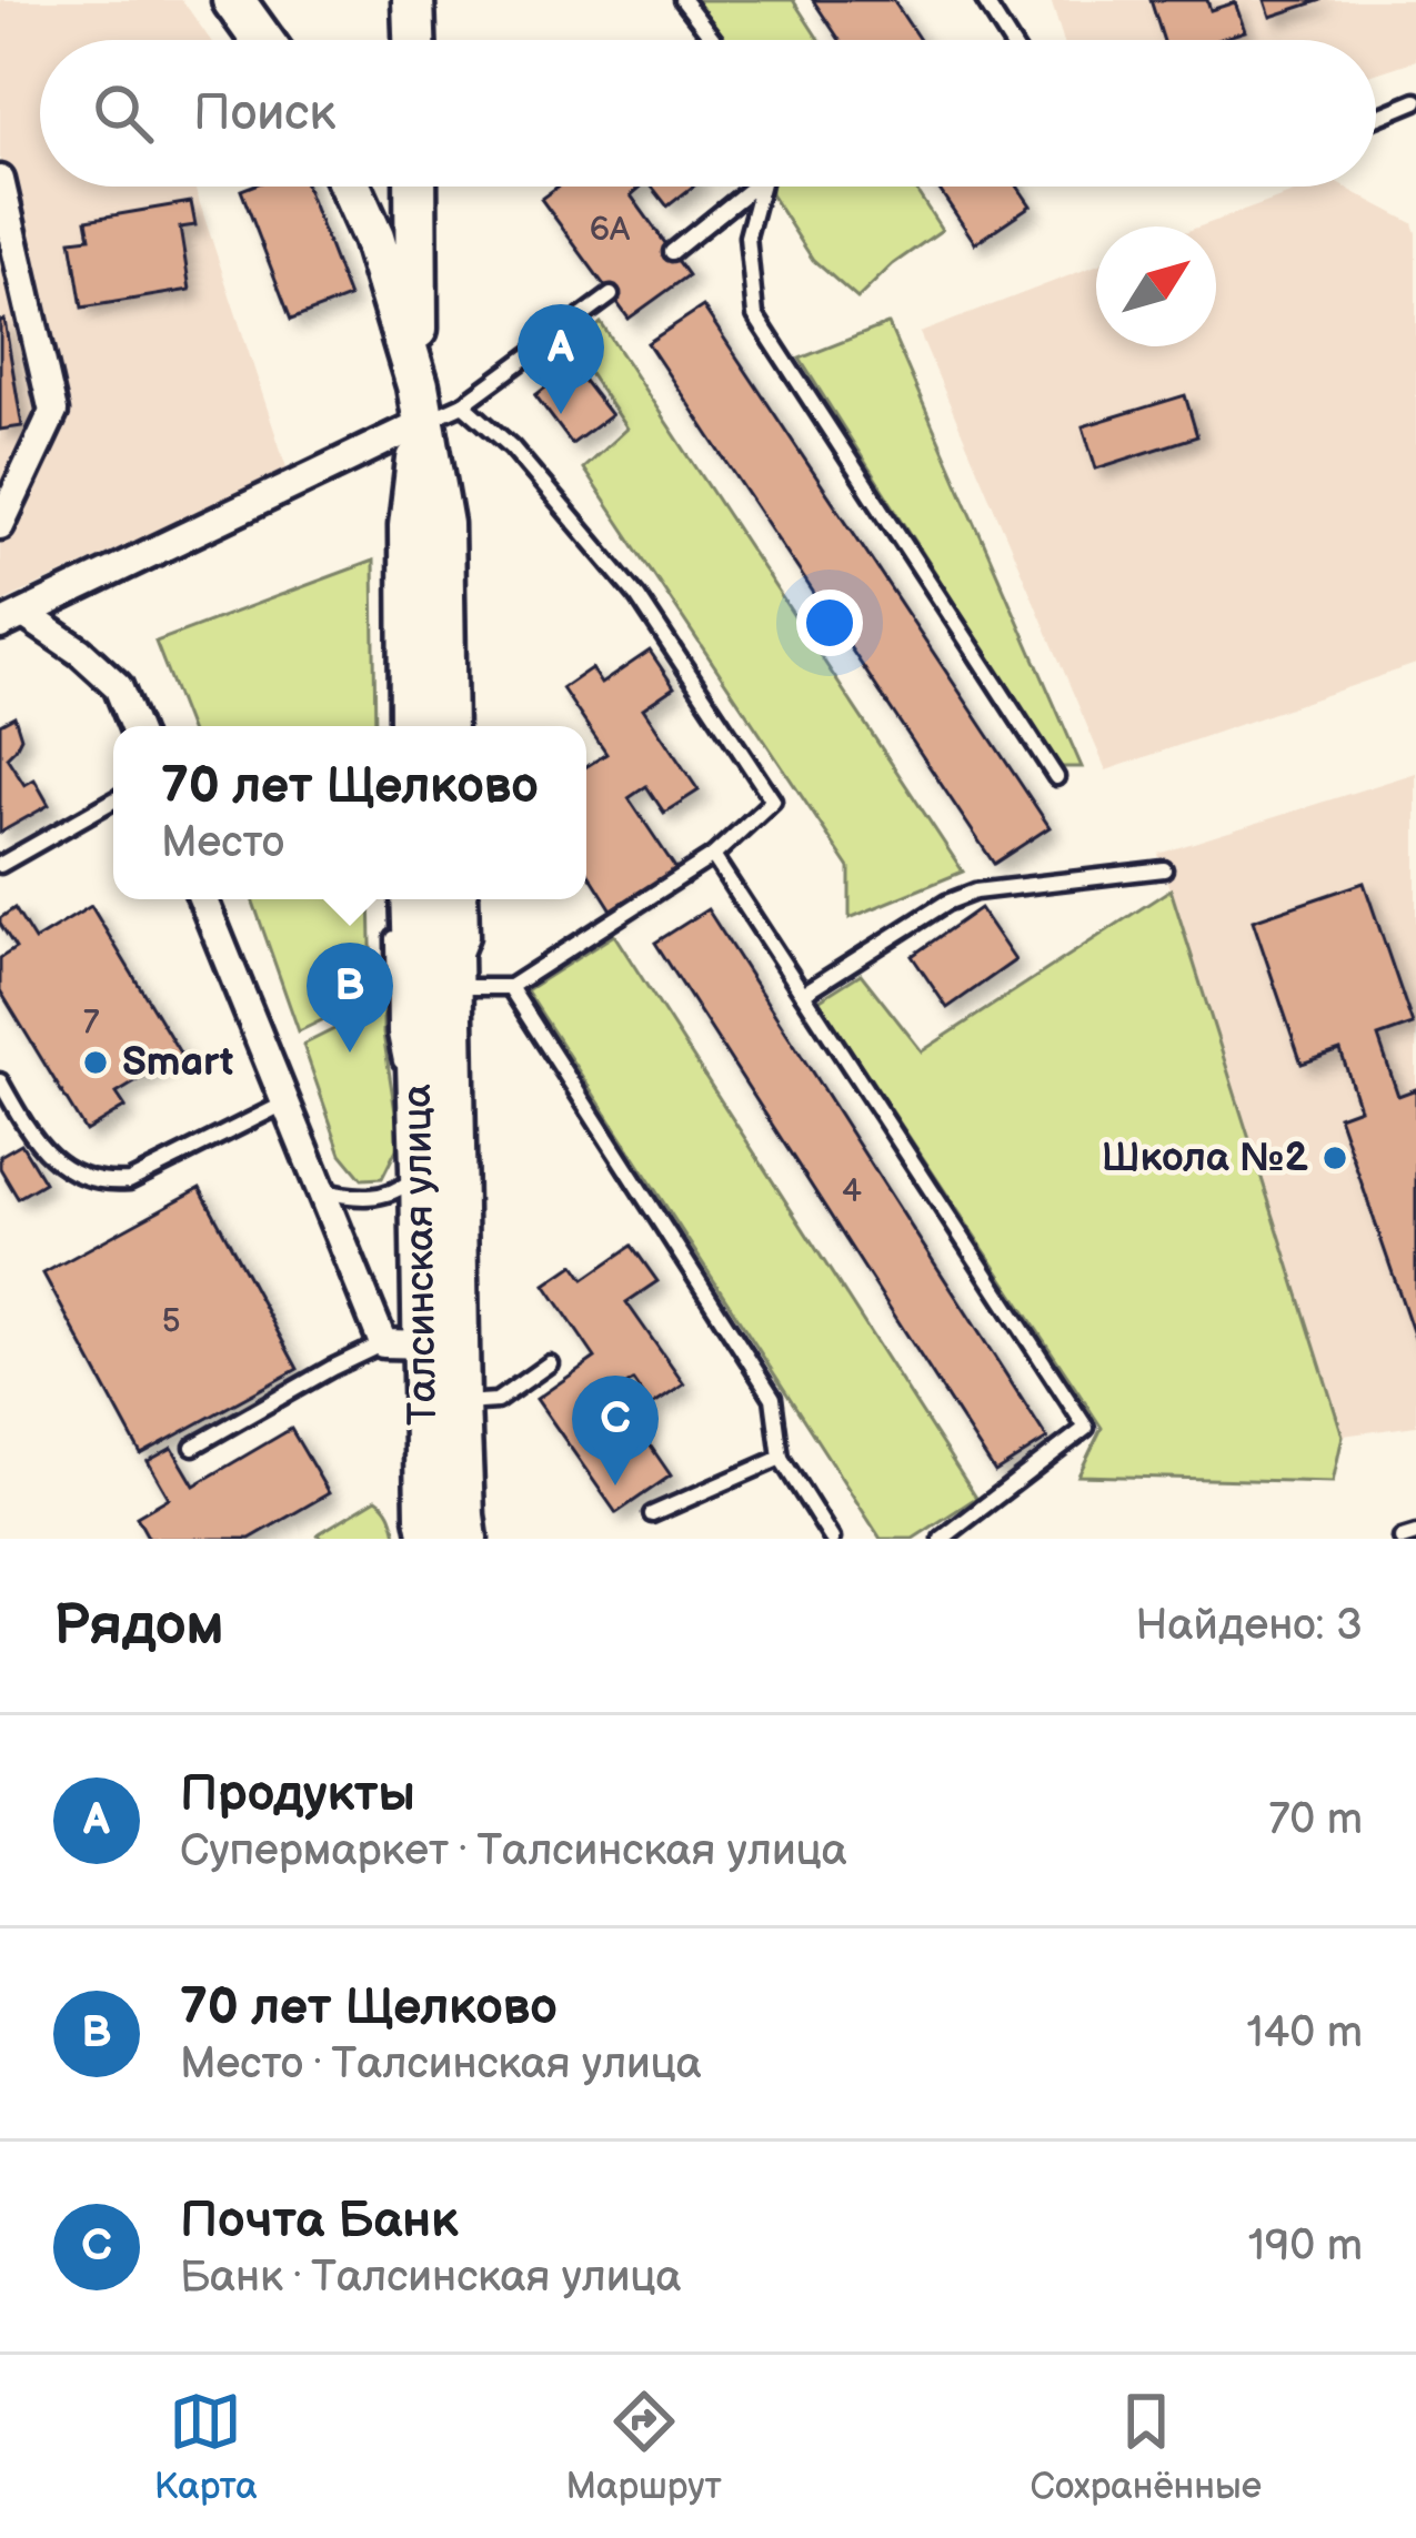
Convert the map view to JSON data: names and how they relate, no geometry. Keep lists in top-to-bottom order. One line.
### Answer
{"streets":{"main road":["Талсинская улица"]},"places":["Smart","Школа №2"],"house_numbers":["6А","7","4","5"],"north":"top right","page":{"search":"Поиск","pins":["A","B","C"],"popup":["70 лет Щелково","Место"],"heading":["Рядом","Найдено: 3"],"list":[{"mark":"A","name":"Продукты","note":"Супермаркет · Талсинская улица","value":"70 m"},{"mark":"B","name":"70 лет Щелково","note":"Место · Талсинская улица","value":"140 m"},{"mark":"C","name":"Почта Банк","note":"Банк · Талсинская улица","value":"190 m"}],"nav":["Карта","Маршрут","Сохранённые"]}}
